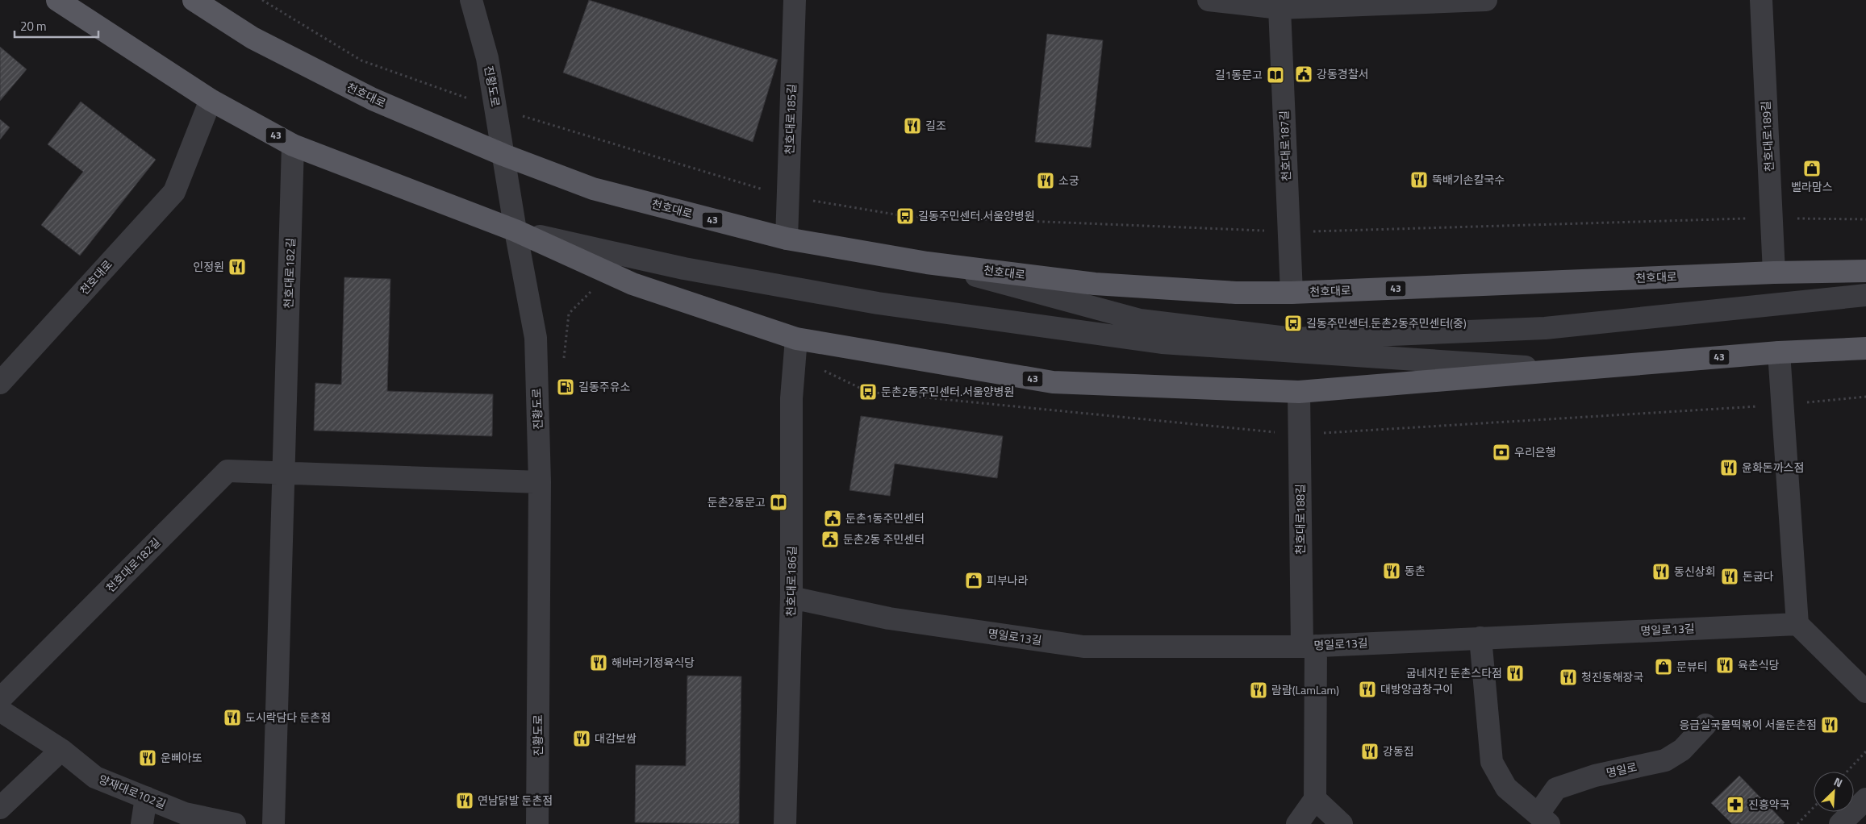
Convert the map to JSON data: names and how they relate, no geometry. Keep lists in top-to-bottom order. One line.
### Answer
{"streets":{"main road":["천호대로","43"],"street":["진황도로","천호대로185길","천호대로189길","천호대로187길","천호대로182길","천호대로188길","천호대로186길","명일로13길","명일로","양재대로102길"]},"crossings":[["진황도로","천호대로"],["진황도로","43"],["천호대로","천호대로185길"],["천호대로","43"],["천호대로","천호대로189길"],["천호대로","천호대로187길"],["43","천호대로182길"],["43","천호대로188길"],["43","천호대로186길"],["천호대로188길","명일로13길"],["천호대로186길","명일로13길"],["명일로13길","명일로"]],"places":{"public building":["강동경찰서","둔촌1동주민센터","둔촌2동 주민센터"],"library":["길1동문고","둔촌2동문고"],"restaurant":["길조","뚝배기손칼국수","소궁","인정원","윤화돈까스점","동촌","동신상회","돈굽다","해바라기정육식당","육촌식당","굽네치킨 둔촌스타점","청진동해장국","대방양곱창구이","람람(LamLam)","도시락담다 둔촌점","응급실국물떡볶이 서울둔촌점","대감보쌈","강동집","운삐아또","연남닭발 둔촌점"],"shop":["벨라맘스","피부나라","문뷰티"],"bus stop":["길동주민센터.서울양병원","길동주민센터.둔촌2동주민센터(중)","둔촌2동주민센터.서울양병원"],"fuel station":["길동주유소"],"bank":["우리은행"],"pharmacy":["진흥약국"]},"scale_bar":"20 m","north":"top right"}
